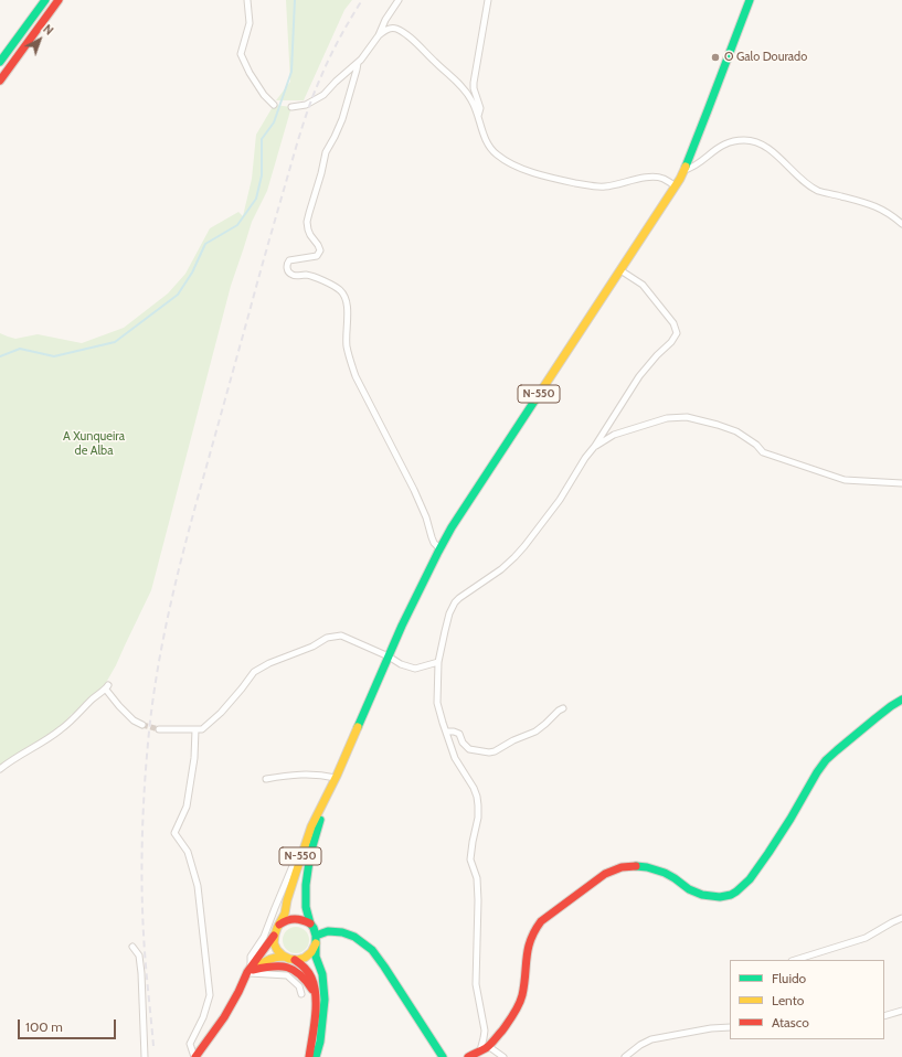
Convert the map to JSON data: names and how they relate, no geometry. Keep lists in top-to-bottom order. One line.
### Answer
{"streets":{"main road":["N-550"]},"parks":["A Xunqueira de Alba"],"places":["O Galo Dourado"],"legend":["Fluido","Lento","Atasco"],"scale_bar":"100 m","north":"top right"}
